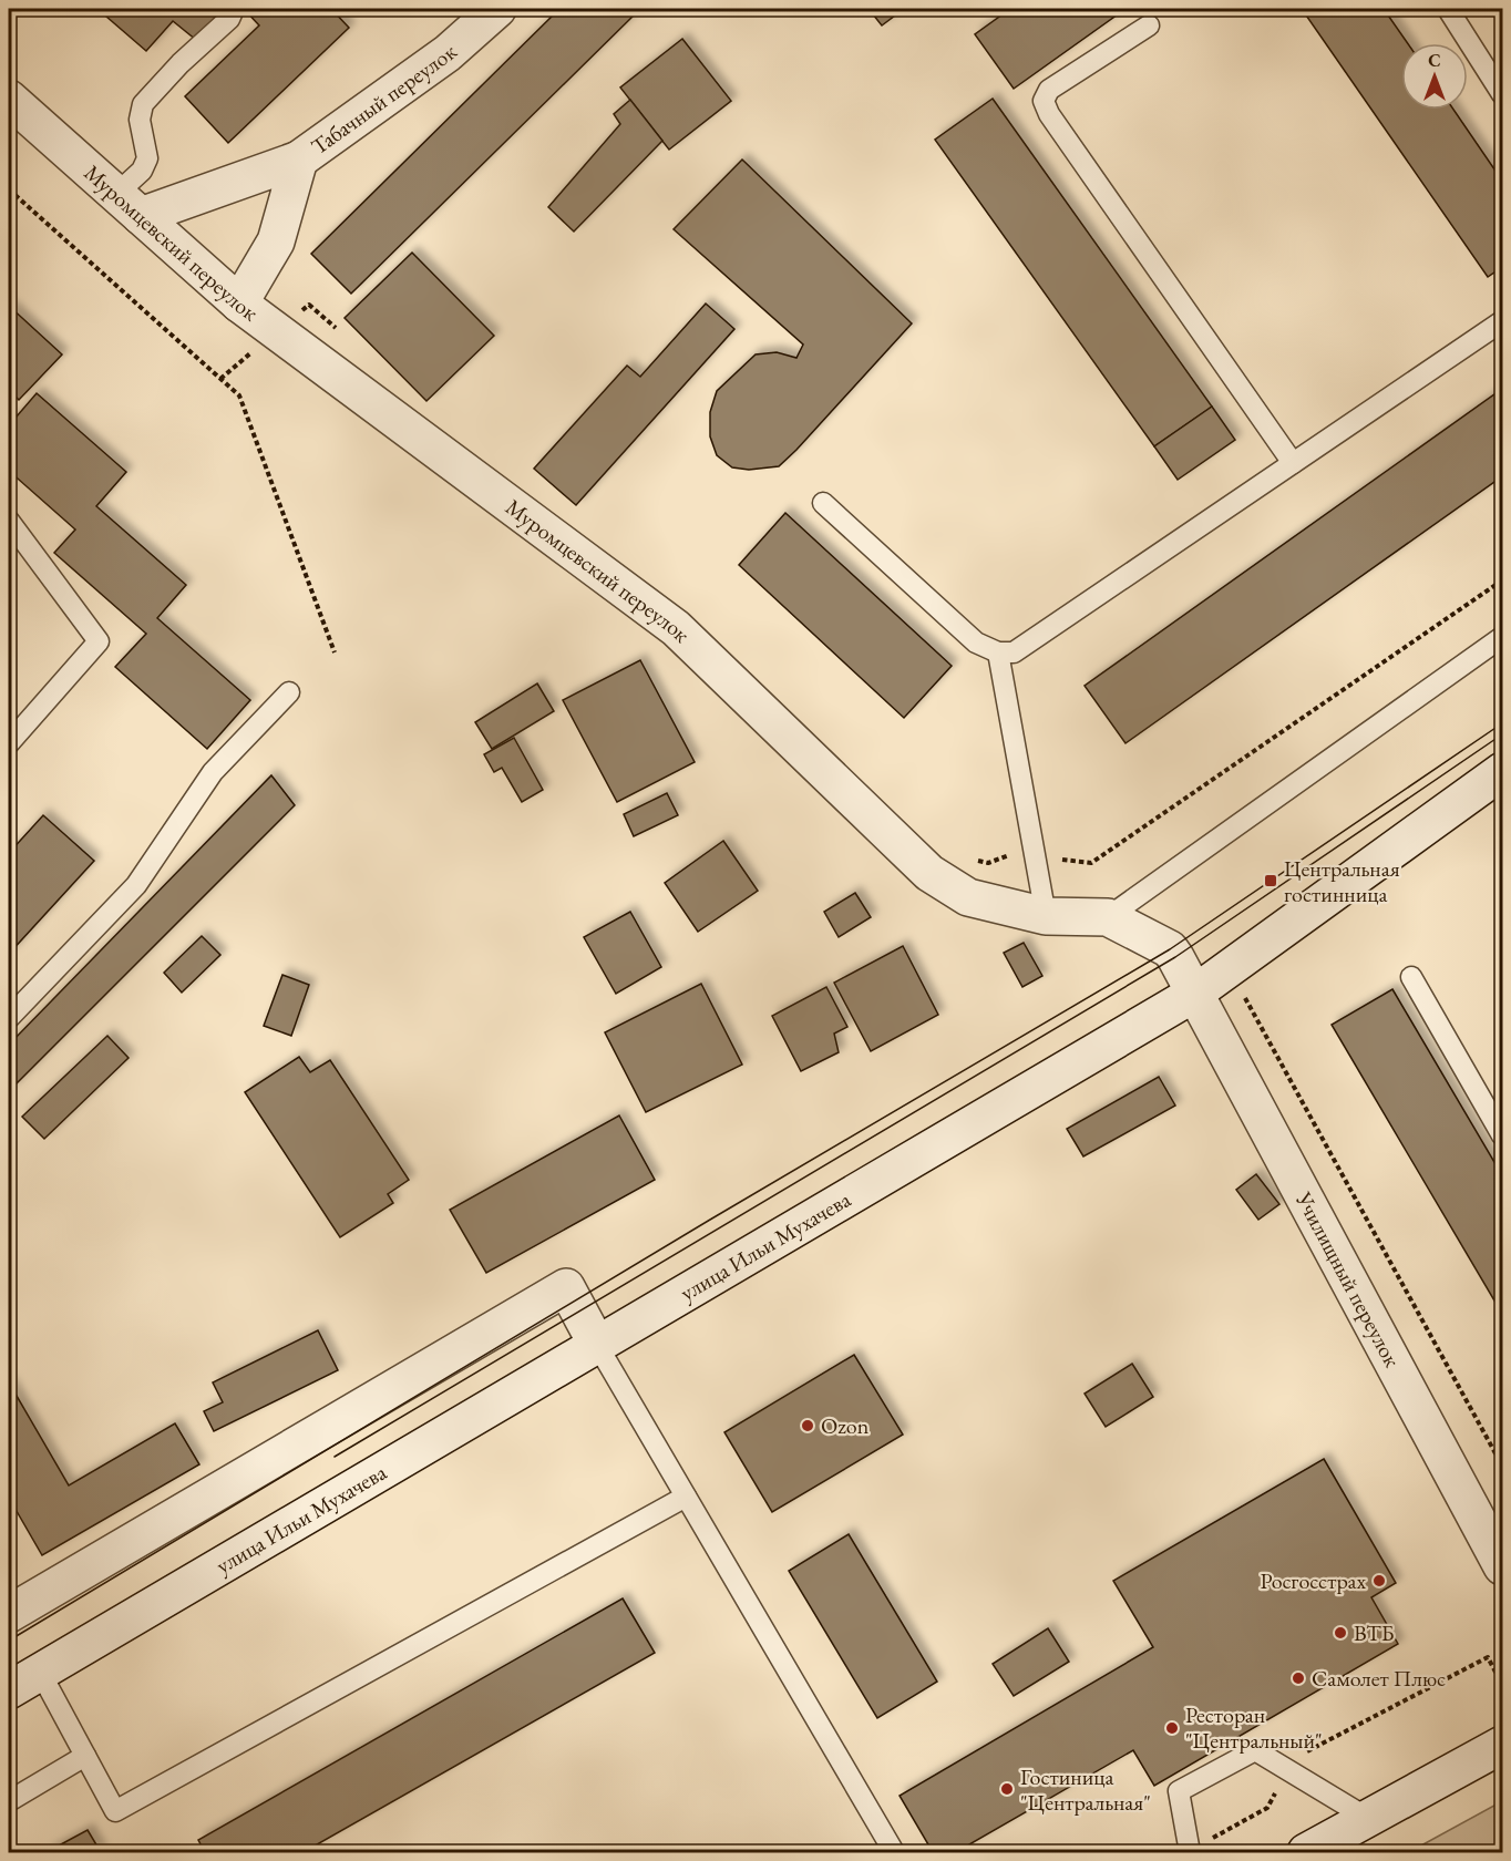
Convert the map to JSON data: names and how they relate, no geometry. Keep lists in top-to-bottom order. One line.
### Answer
{"streets":{"street":["Табачный переулок","Муромцевский переулок","улица Ильи Мухачева","Училищный переулок"]},"crossings":[["Табачный переулок","Муромцевский переулок"],["Муромцевский переулок","улица Ильи Мухачева"],["Муромцевский переулок","Училищный переулок"],["улица Ильи Мухачева","Училищный переулок"]],"places":{"transit":["Центральная гостинница"],"other":["Ozon","Росгосстрах","ВТБ","Самолет Плюс","Ресторан \"Центральный\"","Гостиница \"Центральная\""]},"north":"top"}
